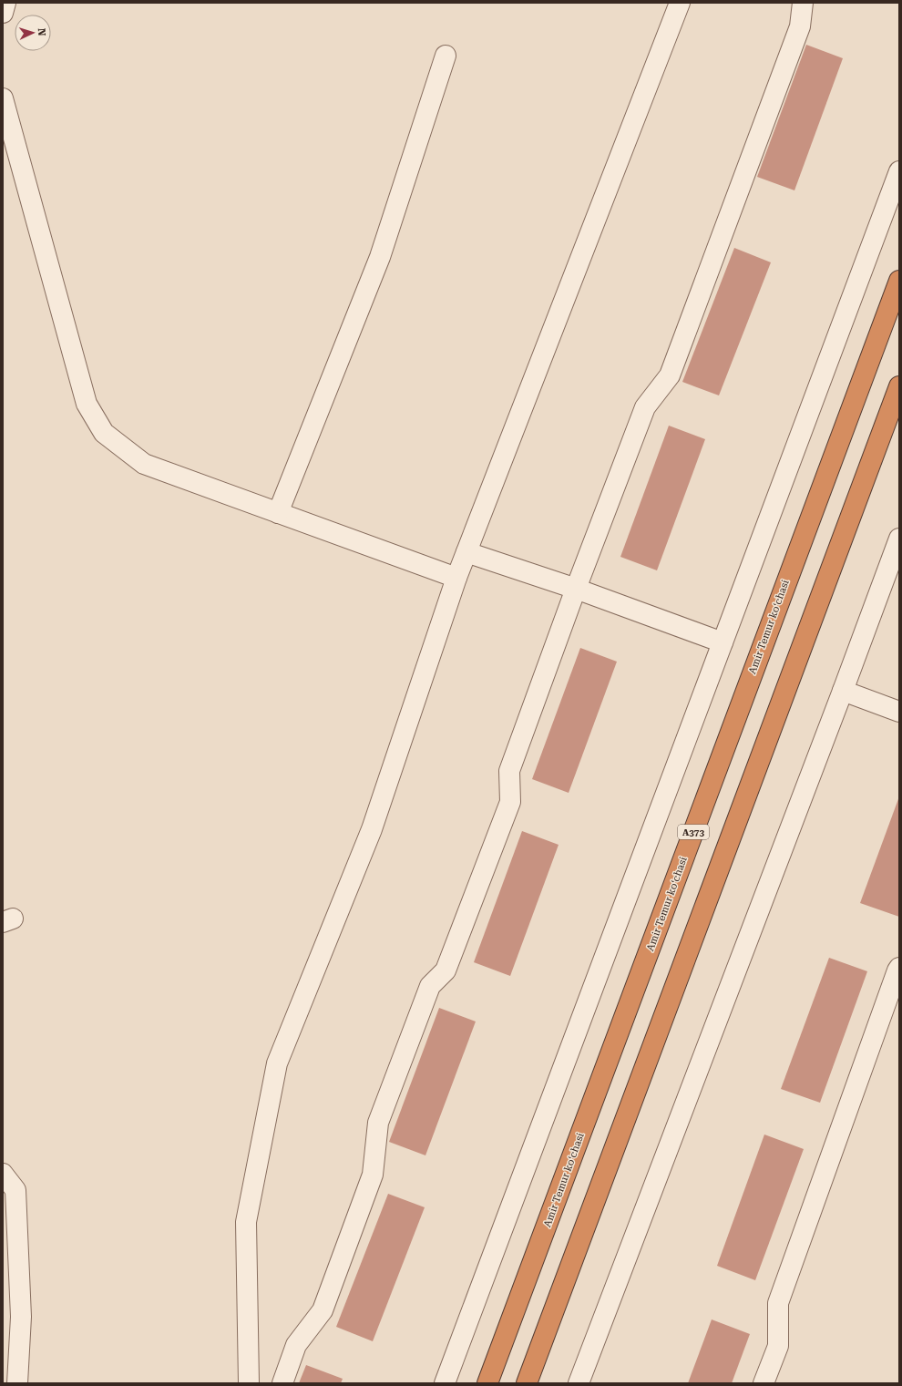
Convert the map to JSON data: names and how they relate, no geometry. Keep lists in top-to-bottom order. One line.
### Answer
{"streets":{"highway":["Amir Temur koʻchasi","A373"]},"north":"right"}
